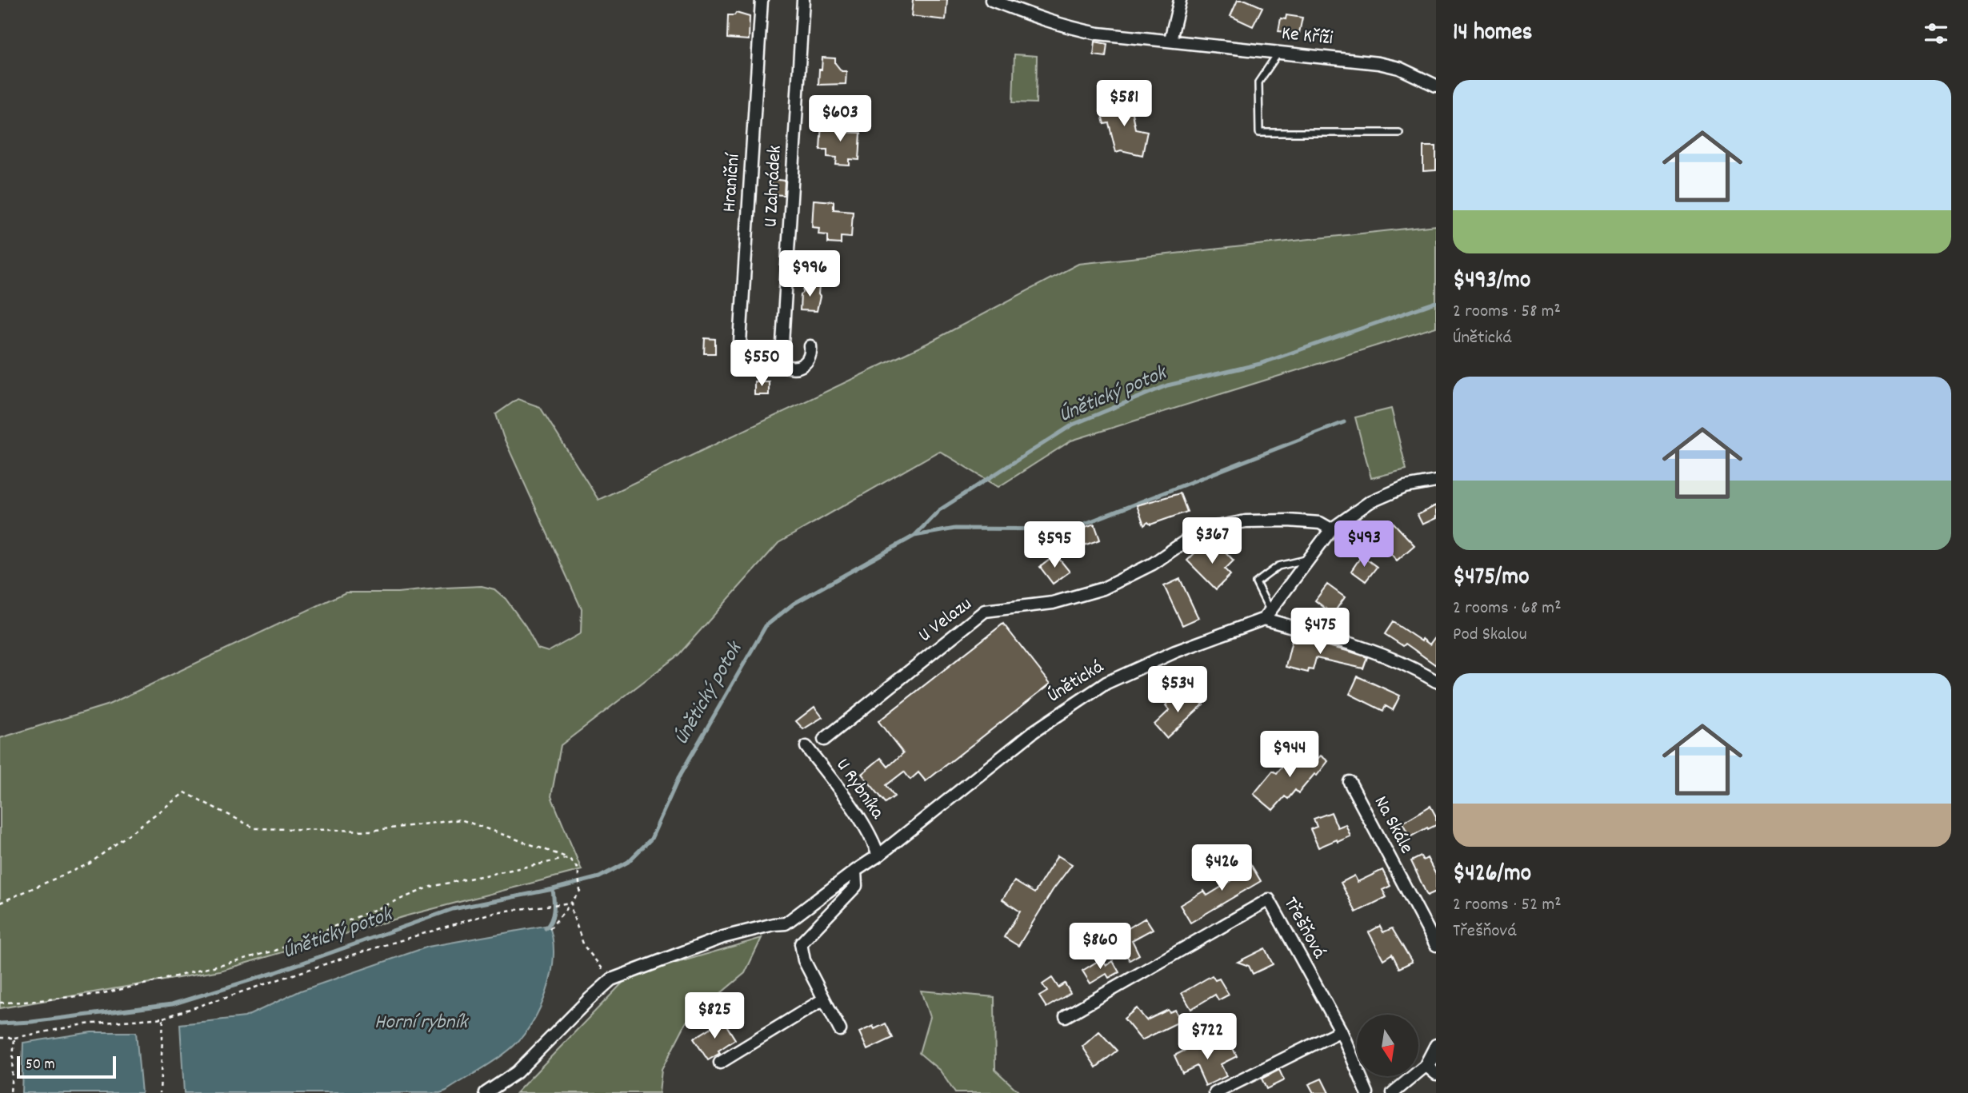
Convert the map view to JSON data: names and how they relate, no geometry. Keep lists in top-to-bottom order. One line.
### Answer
{"streets":{"street":["Ke Kříži","Hraniční","U Zahrádek","U Velazu","Únětická","U Rybníka","Na Skále","Třešňová"]},"crossings":[["Únětická","U Rybníka"]],"water":["Únětický potok","Horní rybník"],"scale_bar":"50 m","north":"bottom","page":{"heading":"14 homes","list":[{"name":"$493/mo","note":"2 rooms · 58 m² · Únětická"},{"name":"$475/mo","note":"2 rooms · 68 m² · Pod Skalou"},{"name":"$426/mo","note":"2 rooms · 52 m² · Třešňová"}],"price":["$581","$603","$996","$550","$367","$493","$595","$475","$534","$944","$426","$860","$825","$722"],"scale":"50 m"}}
